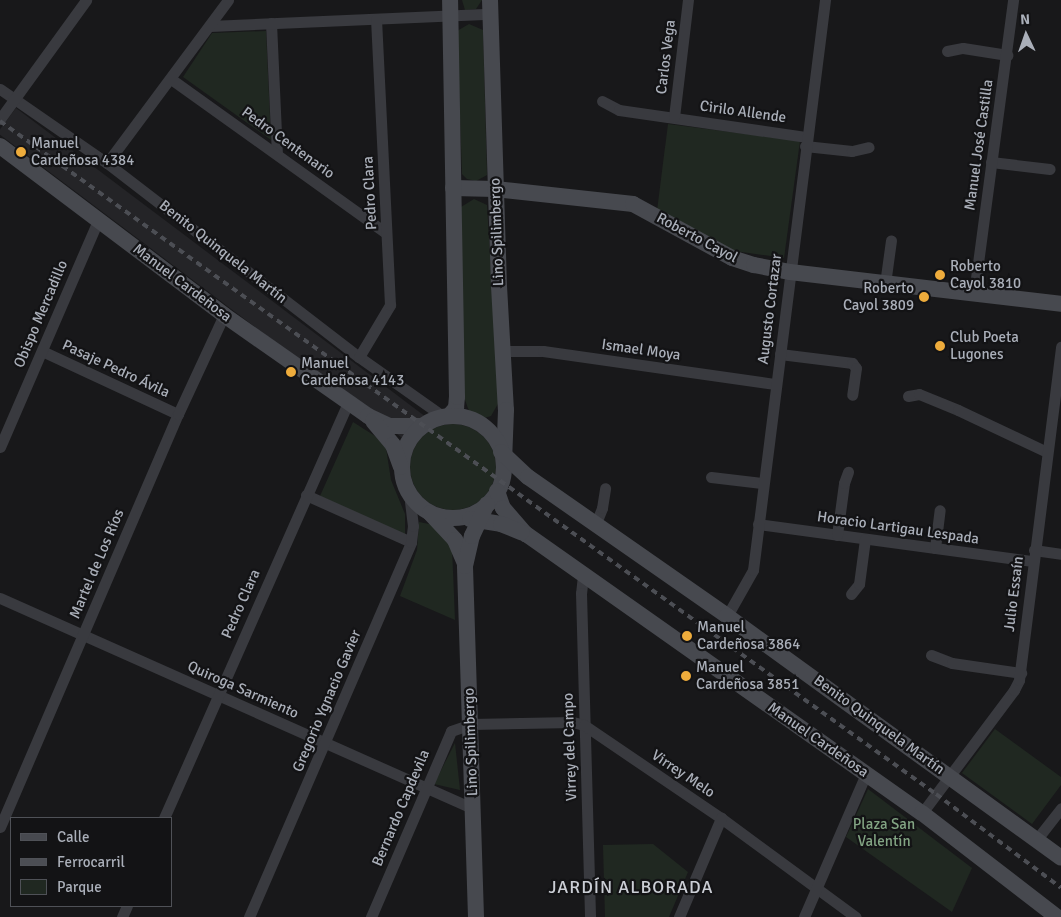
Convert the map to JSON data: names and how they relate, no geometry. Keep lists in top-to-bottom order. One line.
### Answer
{"streets":{"main road":["Lino Spilimbergo","Roberto Cayol","Benito Quinquela Martín","Manuel Cardeñosa"],"street":["Carlos Vega","Cirilo Allende","Pedro Centenario","Manuel José Castilla","Pedro Clara","Augusto Cortazar","Obispo Mercadillo","Ismael Moya","Pasaje Pedro Ávila","Horacio Lartigau Lespada","Martel de Los Ríos","Julio Essaín","Quiroga Sarmiento","Gregorio Ygnacio Gavier","Virrey del Campo","Virrey Melo","Bernardo Capdevila"]},"crossings":[["Carlos Vega","Cirilo Allende"],["Cirilo Allende","Augusto Cortazar"],["Pedro Centenario","Pedro Clara"],["Manuel José Castilla","Roberto Cayol"],["Pedro Clara","Benito Quinquela Martín"],["Pedro Clara","Manuel Cardeñosa"],["Pedro Clara","Quiroga Sarmiento"],["Lino Spilimbergo","Roberto Cayol"],["Lino Spilimbergo","Benito Quinquela Martín"],["Lino Spilimbergo","Manuel Cardeñosa"],["Lino Spilimbergo","Ismael Moya"],["Lino Spilimbergo","Quiroga Sarmiento"],["Lino Spilimbergo","Gregorio Ygnacio Gavier"],["Lino Spilimbergo","Virrey Melo"],["Lino Spilimbergo","Bernardo Capdevila"],["Roberto Cayol","Augusto Cortazar"],["Benito Quinquela Martín","Manuel Cardeñosa"],["Benito Quinquela Martín","Augusto Cortazar"],["Benito Quinquela Martín","Julio Essaín"],["Benito Quinquela Martín","Gregorio Ygnacio Gavier"],["Manuel Cardeñosa","Obispo Mercadillo"],["Manuel Cardeñosa","Martel de Los Ríos"],["Manuel Cardeñosa","Julio Essaín"],["Manuel Cardeñosa","Gregorio Ygnacio Gavier"],["Manuel Cardeñosa","Virrey del Campo"],["Augusto Cortazar","Ismael Moya"],["Augusto Cortazar","Horacio Lartigau Lespada"],["Obispo Mercadillo","Pasaje Pedro Ávila"],["Pasaje Pedro Ávila","Martel de Los Ríos"],["Horacio Lartigau Lespada","Julio Essaín"],["Martel de Los Ríos","Quiroga Sarmiento"],["Quiroga Sarmiento","Gregorio Ygnacio Gavier"],["Quiroga Sarmiento","Bernardo Capdevila"],["Virrey del Campo","Virrey Melo"],["Virrey Melo","Bernardo Capdevila"]],"districts":["JARDÍN ALBORADA"],"parks":["Plaza San Valentín"],"places":["Manuel Cardeñosa 4384","Roberto Cayol 3810","Roberto Cayol 3809","Club Poeta Lugones","Manuel Cardeñosa 4143","Manuel Cardeñosa 3864","Manuel Cardeñosa 3851"],"legend":["Calle","Ferrocarril","Parque"],"north":"top"}
